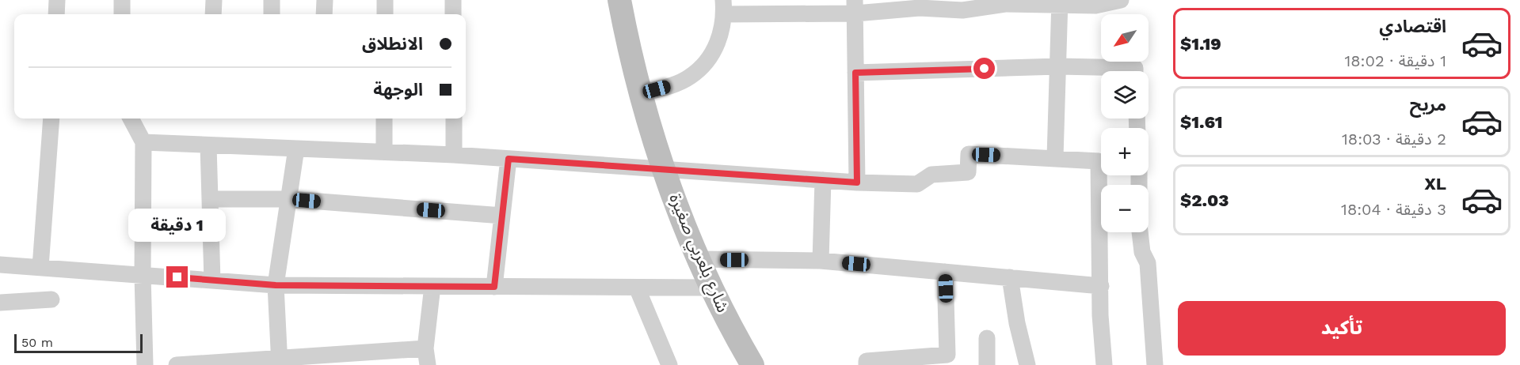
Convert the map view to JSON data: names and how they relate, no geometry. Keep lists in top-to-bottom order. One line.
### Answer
{"streets":{"main road":["شارع بلعربي صغيرة"]},"scale_bar":"50 m","north":"bottom left","page":{"list":[{"name":"اقتصادي","note":"1 دقيقة · 18:02","value":"$1.19"},{"name":"مريح","note":"2 دقيقة · 18:03","value":"$1.61"},{"name":"XL","note":"3 دقيقة · 18:04","value":"$2.03"}],"map_buttons":["+","−"],"banner":["الانطلاق","الوجهة"],"bubble":"1 دقيقة","buttons":"تأكيد","scale":"50 m"}}
